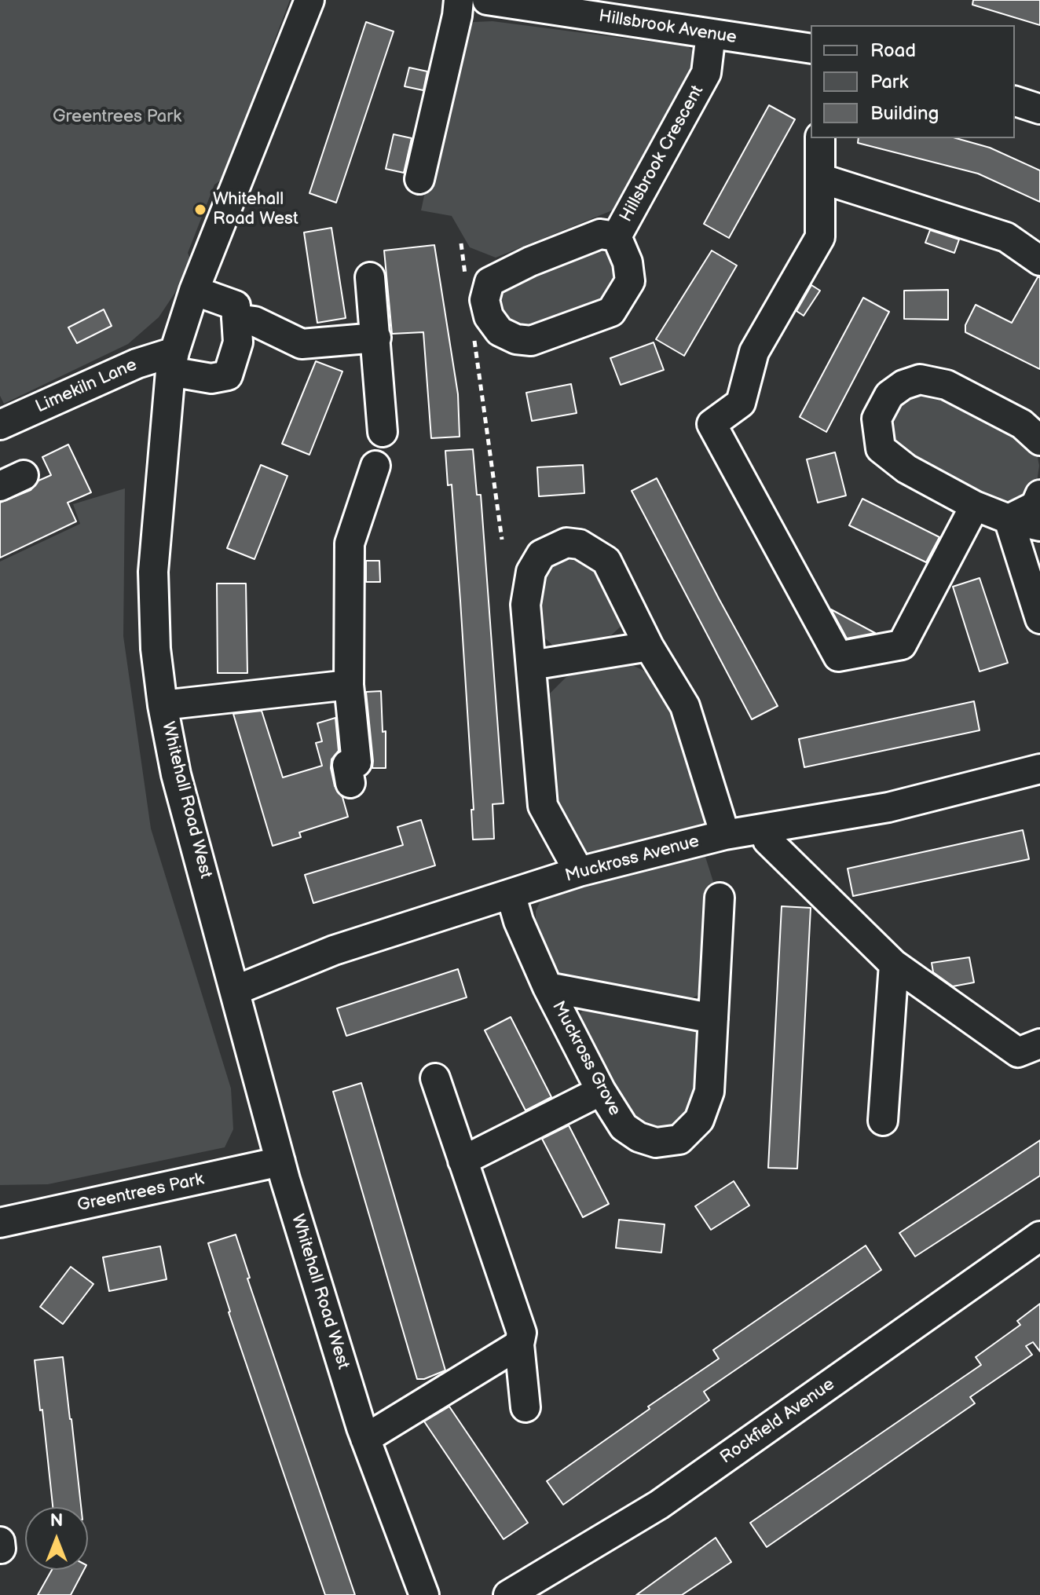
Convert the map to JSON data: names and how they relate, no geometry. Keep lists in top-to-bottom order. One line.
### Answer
{"streets":{"street":["Hillsbrook Avenue","Hillsbrook Crescent","Limekiln Lane","Whitehall Road West","Muckross Avenue","Muckross Grove","Greentrees Park","Rockfield Avenue"]},"crossings":[["Hillsbrook Avenue","Hillsbrook Crescent"],["Limekiln Lane","Whitehall Road West"],["Whitehall Road West","Muckross Avenue"],["Whitehall Road West","Greentrees Park"],["Muckross Avenue","Muckross Grove"]],"parks":["Greentrees Park"],"places":["Whitehall Road West"],"legend":["Road","Park","Building"],"north":"top"}
